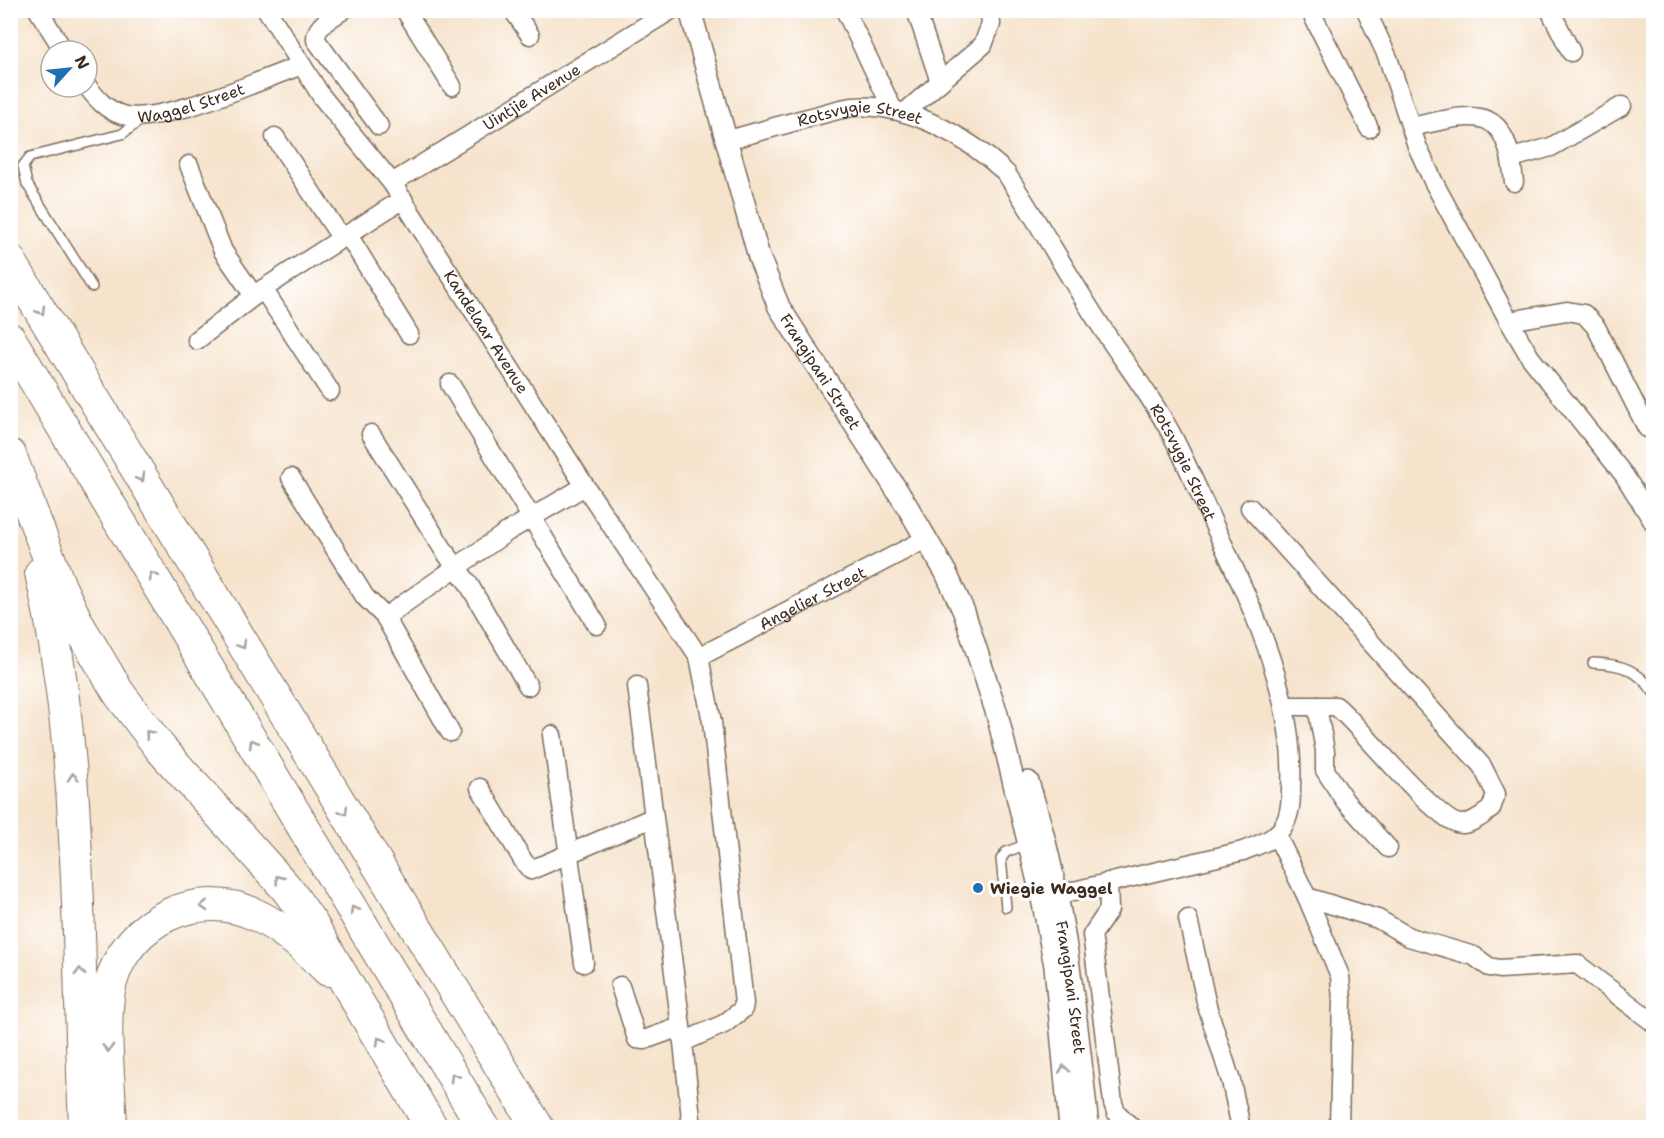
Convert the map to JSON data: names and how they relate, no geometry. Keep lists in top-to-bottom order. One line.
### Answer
{"streets":{"street":["Uintjie Avenue","Waggel Street","Rotsvygie Street","Kandelaar Avenue","Frangipani Street","Angelier Street"]},"crossings":[["Uintjie Avenue","Kandelaar Avenue"],["Waggel Street","Kandelaar Avenue"],["Rotsvygie Street","Frangipani Street"],["Kandelaar Avenue","Angelier Street"],["Frangipani Street","Angelier Street"]],"places":["Wiegie Waggel"],"north":"top right"}
